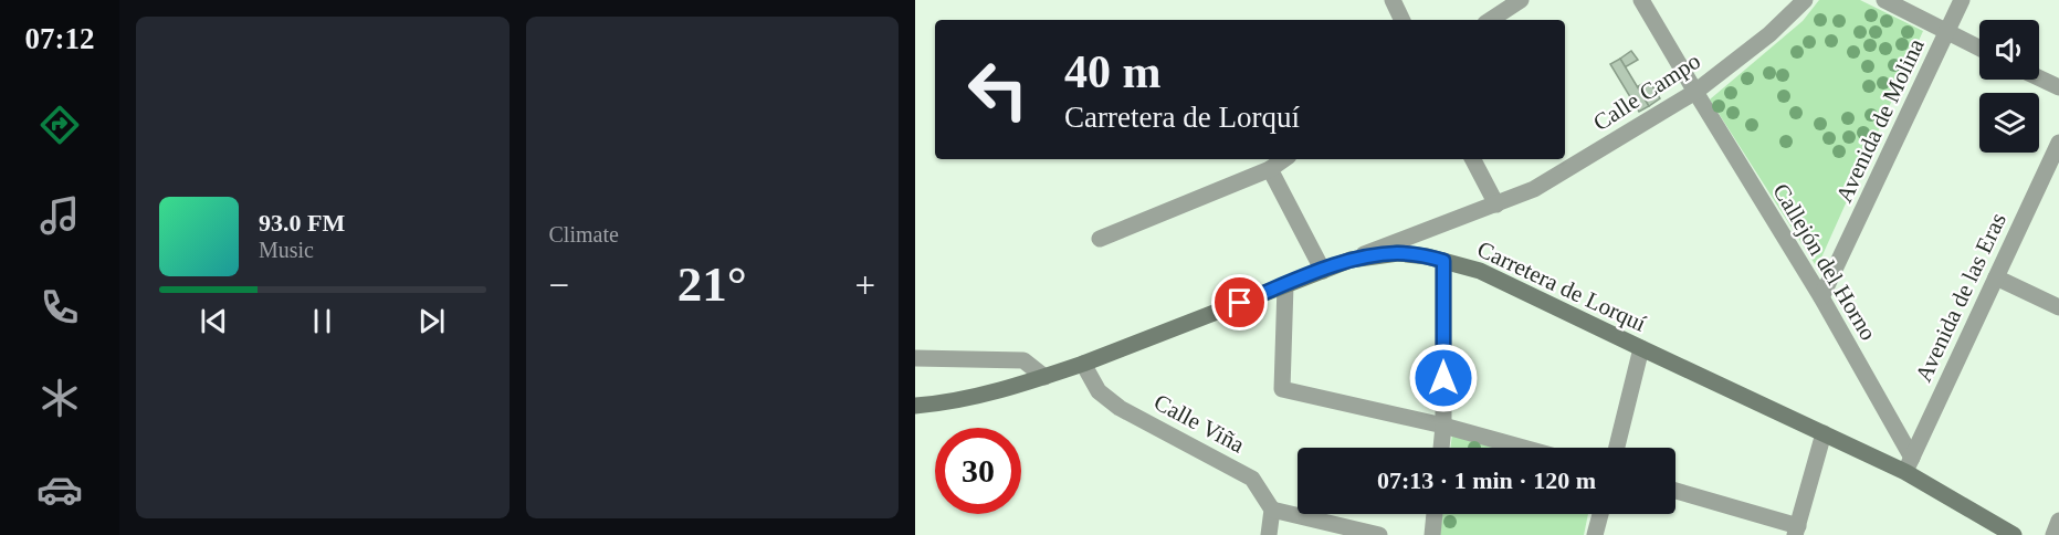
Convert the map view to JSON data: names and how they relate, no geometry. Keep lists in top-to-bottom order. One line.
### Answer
{"streets":{"main road":["Carretera de Lorquí"],"street":["Calle Campo","Avenida de Molina","Callejón del Horno","Avenida de las Eras","Calle Viña"]},"crossings":[["Calle Campo","Callejón del Horno"],["Calle Campo","Carretera de Lorquí"],["Avenida de Molina","Callejón del Horno"],["Callejón del Horno","Carretera de Lorquí"],["Callejón del Horno","Avenida de las Eras"],["Carretera de Lorquí","Avenida de las Eras"],["Carretera de Lorquí","Calle Viña"]],"page":{"tabs":"07:12","tile":"Climate","turn":["40 m","Carretera de Lorquí"],"song":["93.0 FM","Music"],"heat":["−","21°","+"],"limit":"30","trip":"07:13 · 1 min · 120 m"}}
